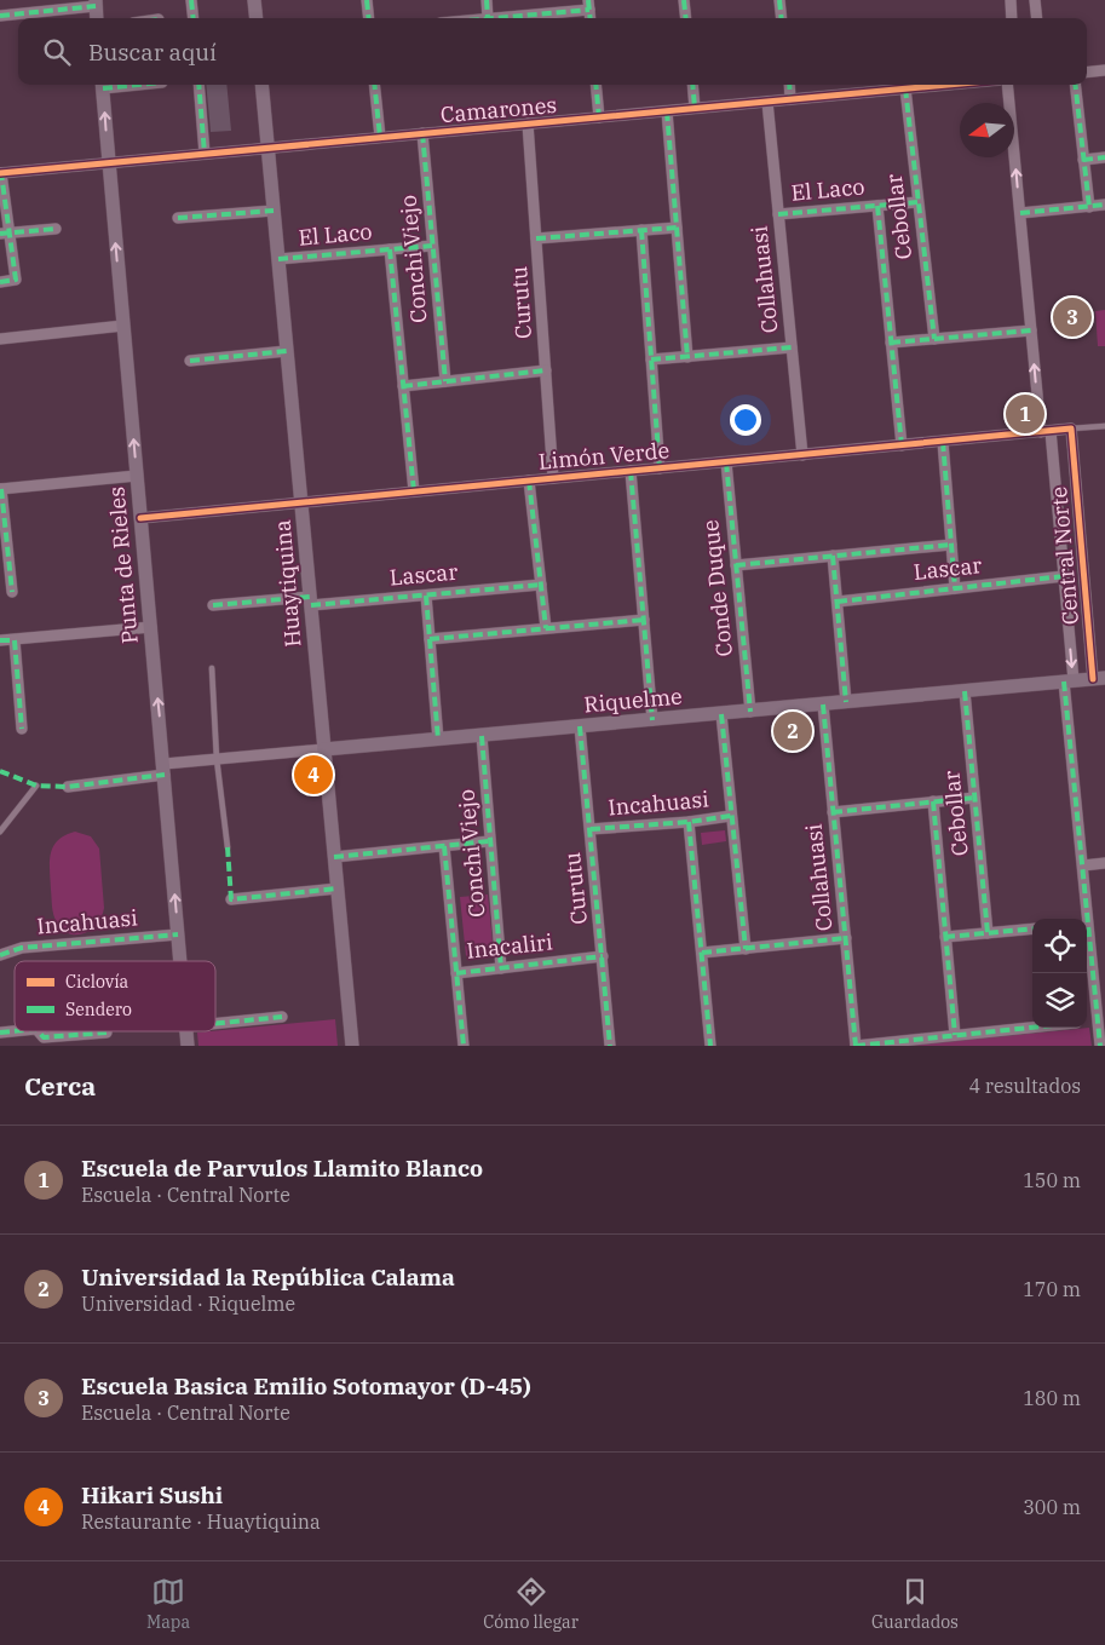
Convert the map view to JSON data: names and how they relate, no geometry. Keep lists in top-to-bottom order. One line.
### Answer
{"streets":{"street":["Camarones","El Laco","Cebollar","Conchi Viejo","Collahuasi","Curutu","Limón Verde","Central Norte","Punta de Rieles","Lascar","Huaytiquina","Conde Duque","Riquelme","Incahuasi","Inacaliri"]},"crossings":[["Camarones","Cebollar"],["Camarones","Conchi Viejo"],["Camarones","Collahuasi"],["Camarones","Curutu"],["Camarones","Punta de Rieles"],["Camarones","Huaytiquina"],["El Laco","Cebollar"],["El Laco","Conchi Viejo"],["El Laco","Collahuasi"],["El Laco","Huaytiquina"],["Cebollar","Limón Verde"],["Cebollar","Riquelme"],["Conchi Viejo","Limón Verde"],["Conchi Viejo","Riquelme"],["Conchi Viejo","Inacaliri"],["Collahuasi","Limón Verde"],["Collahuasi","Riquelme"],["Curutu","Limón Verde"],["Curutu","Riquelme"],["Curutu","Incahuasi"],["Curutu","Inacaliri"],["Limón Verde","Central Norte"],["Limón Verde","Punta de Rieles"],["Limón Verde","Huaytiquina"],["Limón Verde","Conde Duque"],["Central Norte","Lascar"],["Central Norte","Riquelme"],["Punta de Rieles","Riquelme"],["Punta de Rieles","Incahuasi"],["Lascar","Huaytiquina"],["Lascar","Conde Duque"],["Huaytiquina","Riquelme"],["Conde Duque","Riquelme"]],"one_way":["Punta de Rieles"],"legend":["Ciclovía","Sendero"],"north":"left","page":{"search":"Buscar aquí","pins":["3","1","2","4"],"heading":["Cerca","4 resultados"],"list":[{"mark":"1","name":"Escuela de Parvulos Llamito Blanco","note":"Escuela · Central Norte","value":"150 m"},{"mark":"2","name":"Universidad la República Calama","note":"Universidad · Riquelme","value":"170 m"},{"mark":"3","name":"Escuela Basica Emilio Sotomayor (D-45)","note":"Escuela · Central Norte","value":"180 m"},{"mark":"4","name":"Hikari Sushi","note":"Restaurante · Huaytiquina","value":"300 m"}],"nav":["Mapa","Cómo llegar","Guardados"]}}
